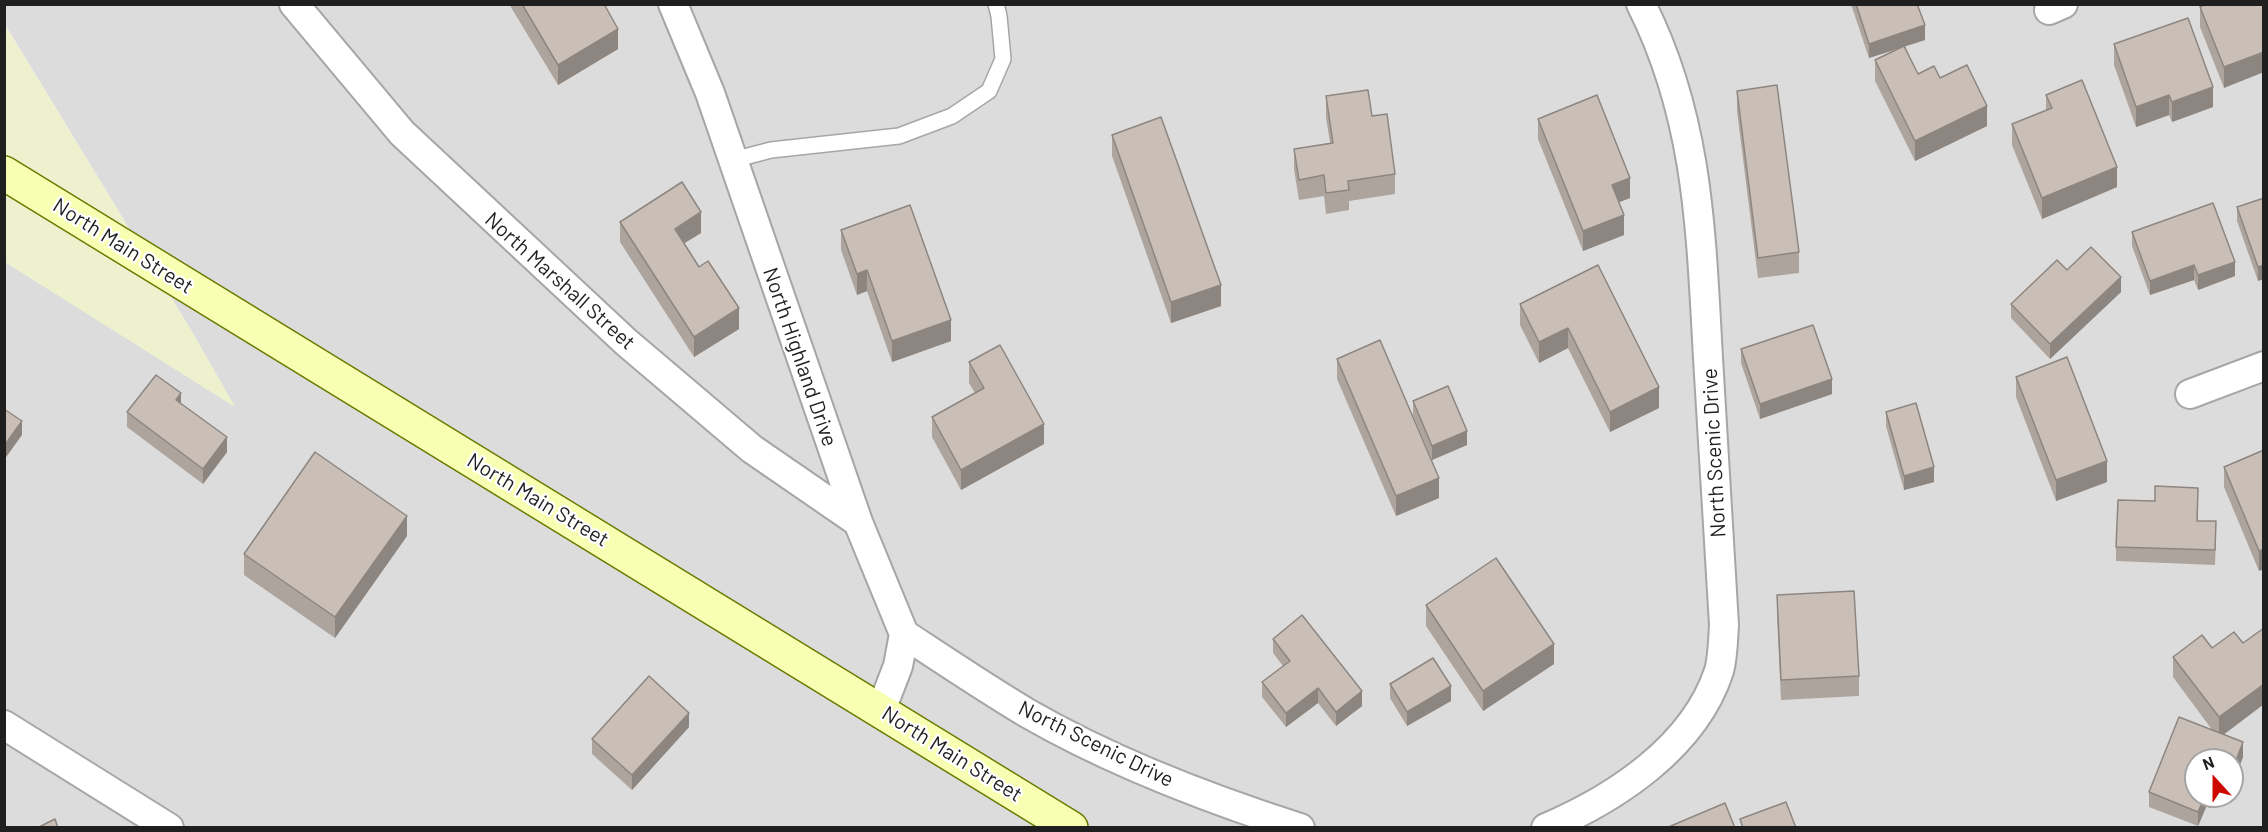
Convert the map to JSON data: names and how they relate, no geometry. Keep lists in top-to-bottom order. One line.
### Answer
{"streets":{"main road":["North Main Street"],"street":["North Marshall Street","North Highland Drive","North Scenic Drive"]},"crossings":[["North Marshall Street","North Highland Drive"],["North Highland Drive","North Scenic Drive"]],"north":"top"}
